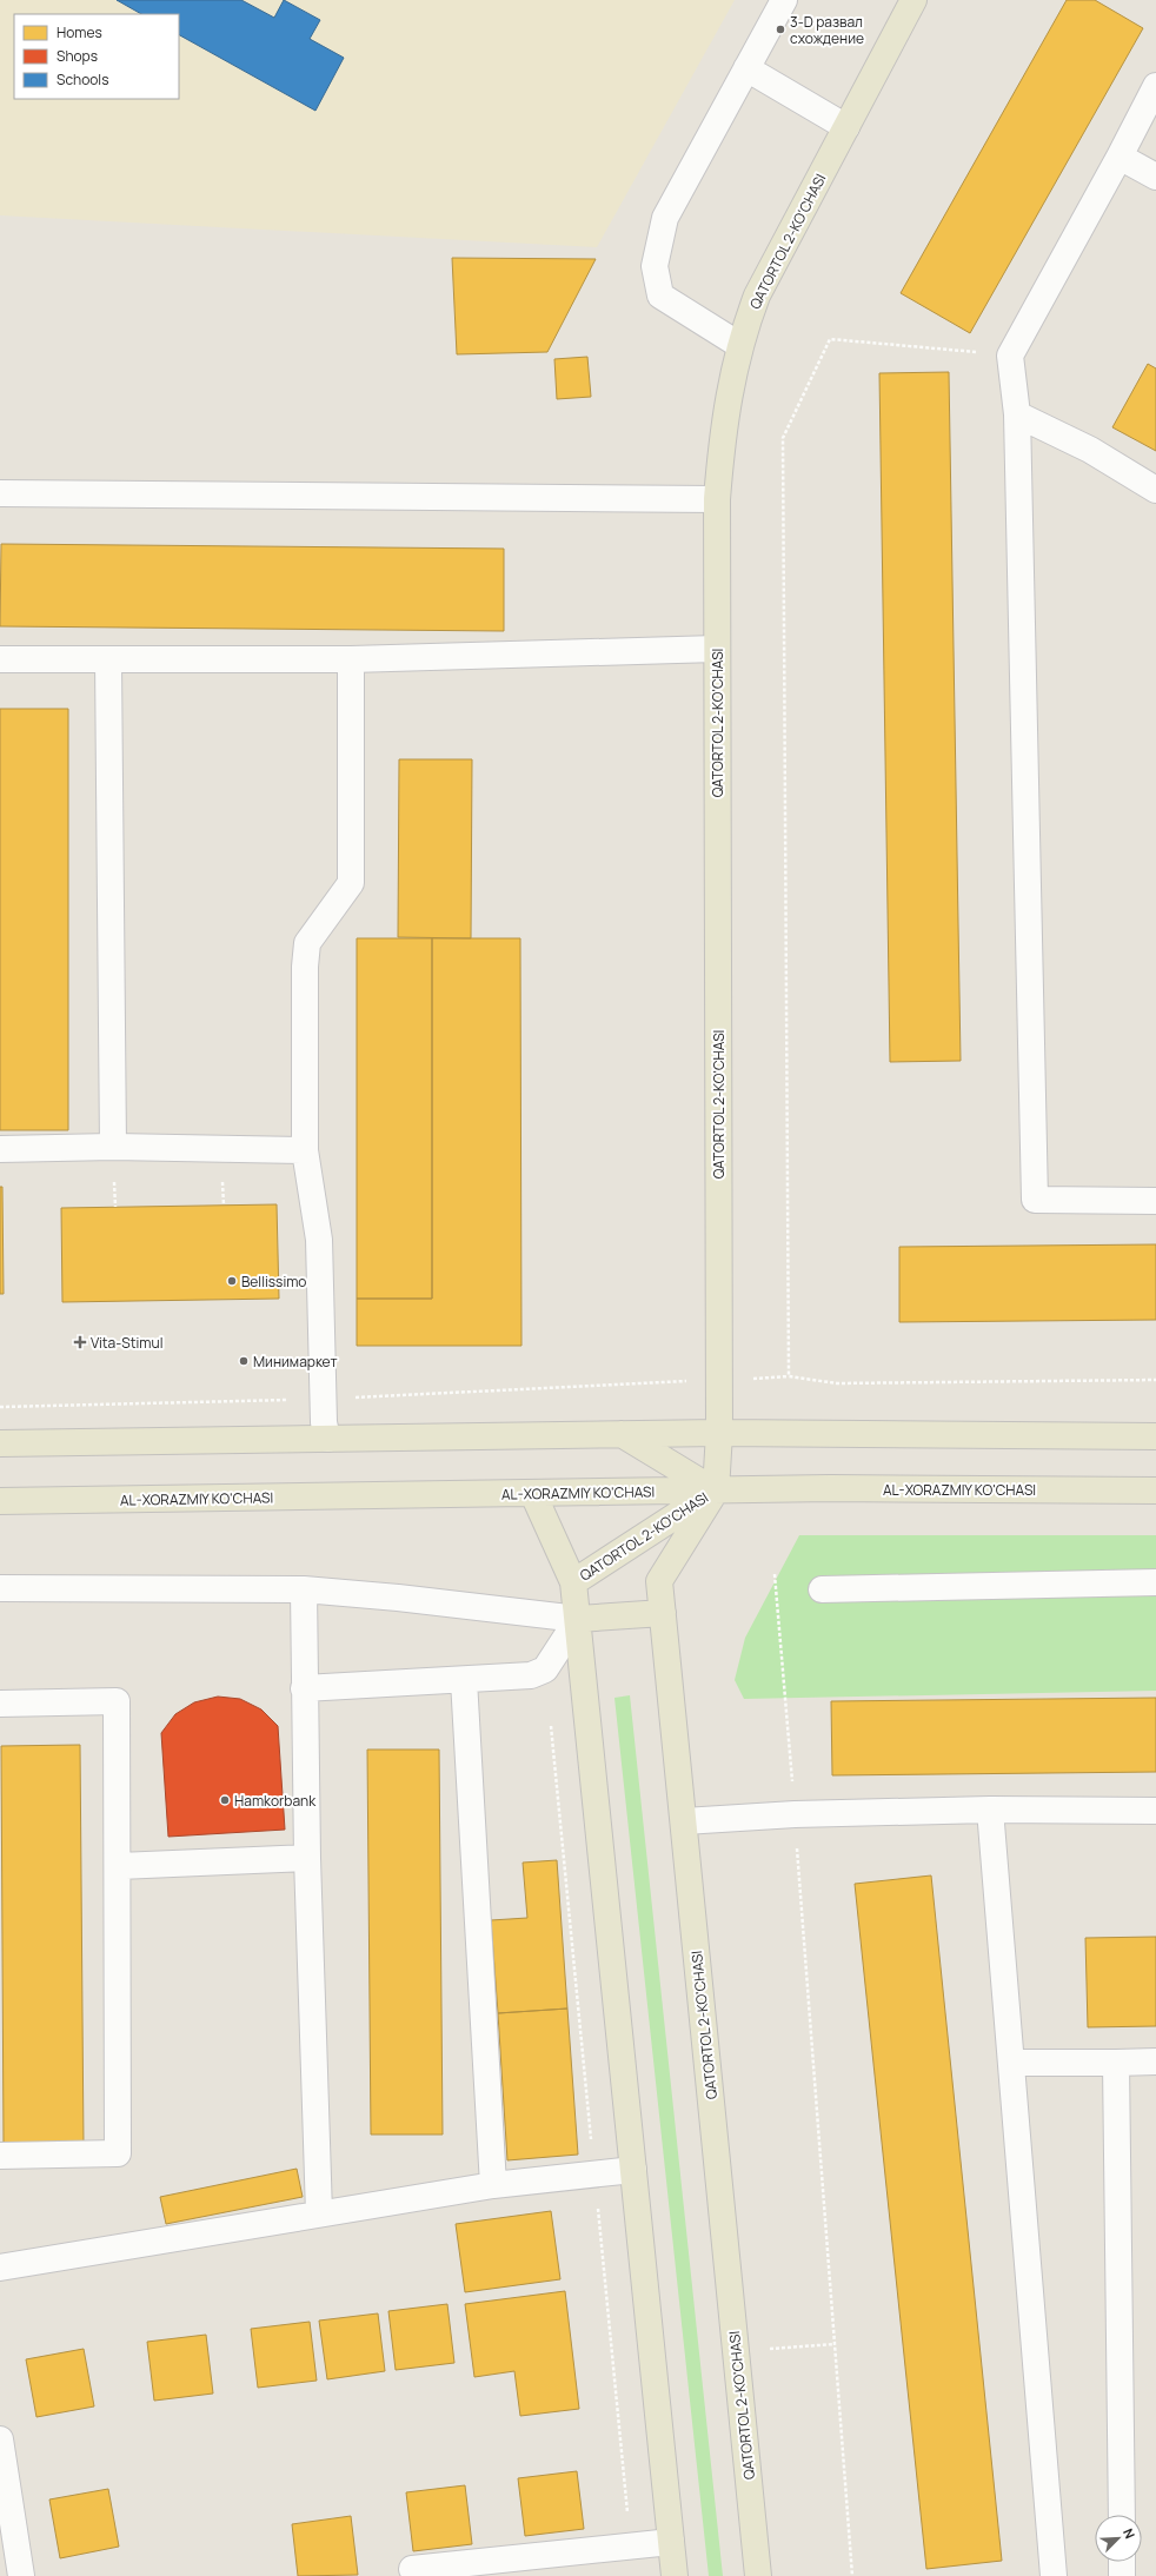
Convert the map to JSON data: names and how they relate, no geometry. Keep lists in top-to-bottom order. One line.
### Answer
{"streets":{"main road":["QATORTOL 2-KO'CHASI","AL-XORAZMIY KO'CHASI"]},"crossings":[["QATORTOL 2-KO'CHASI","AL-XORAZMIY KO'CHASI"]],"places":{"other":["3-D развал схождение","Bellissimo","Минимаркет","Hamkorbank"],"health":["Vita-Stimul"]},"legend":["Homes","Shops","Schools"],"north":"top right"}
